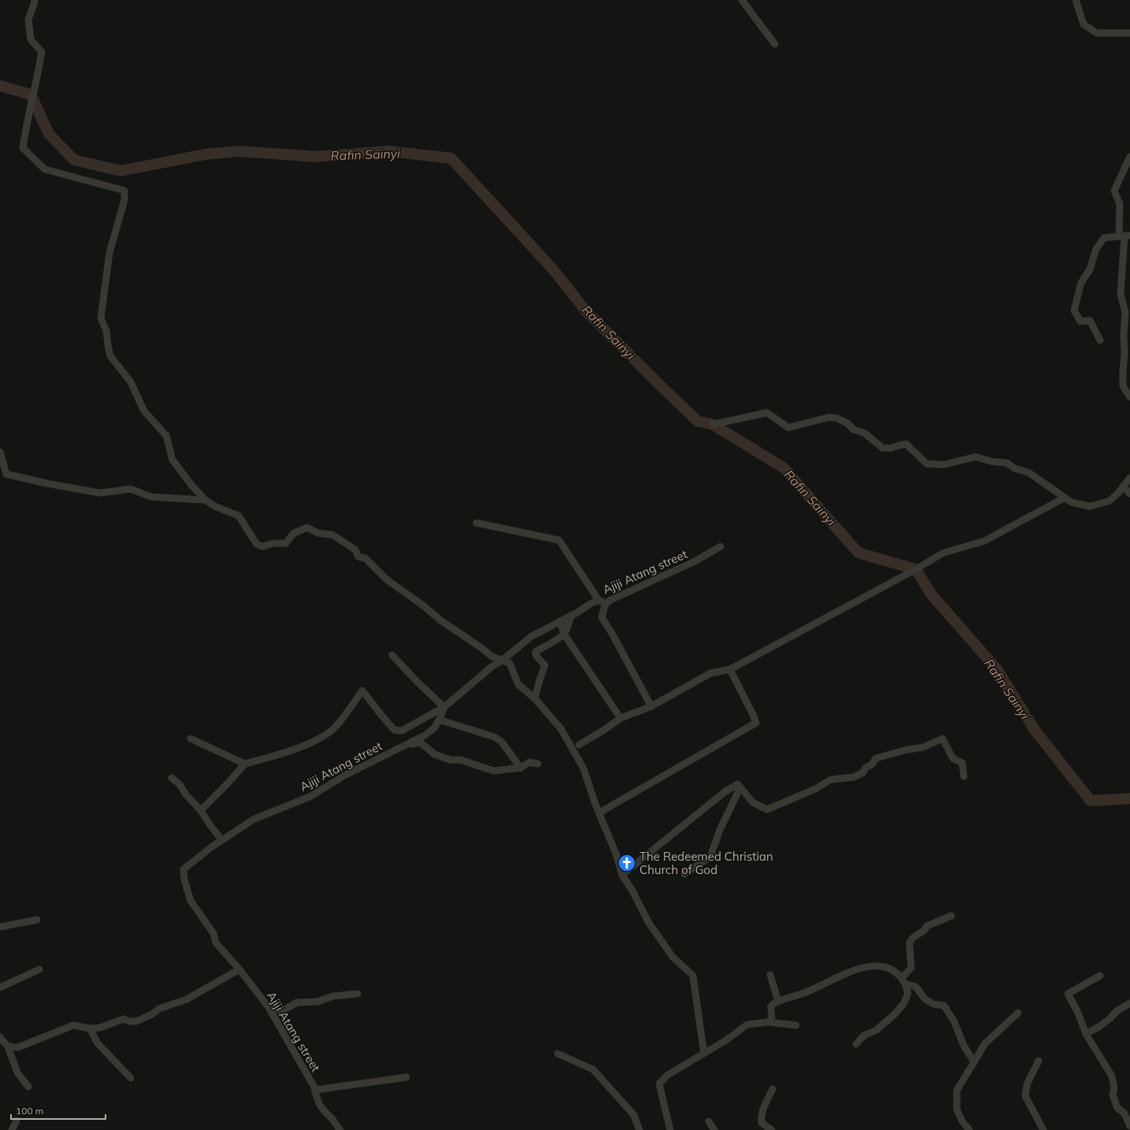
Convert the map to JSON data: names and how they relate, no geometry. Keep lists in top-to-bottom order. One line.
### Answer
{"streets":{"street":["Ajiji Atang street"]},"water":["Rafin Sainyi"],"places":{"church":["The Redeemed Christian Church of God"]},"scale_bar":"100 m"}
